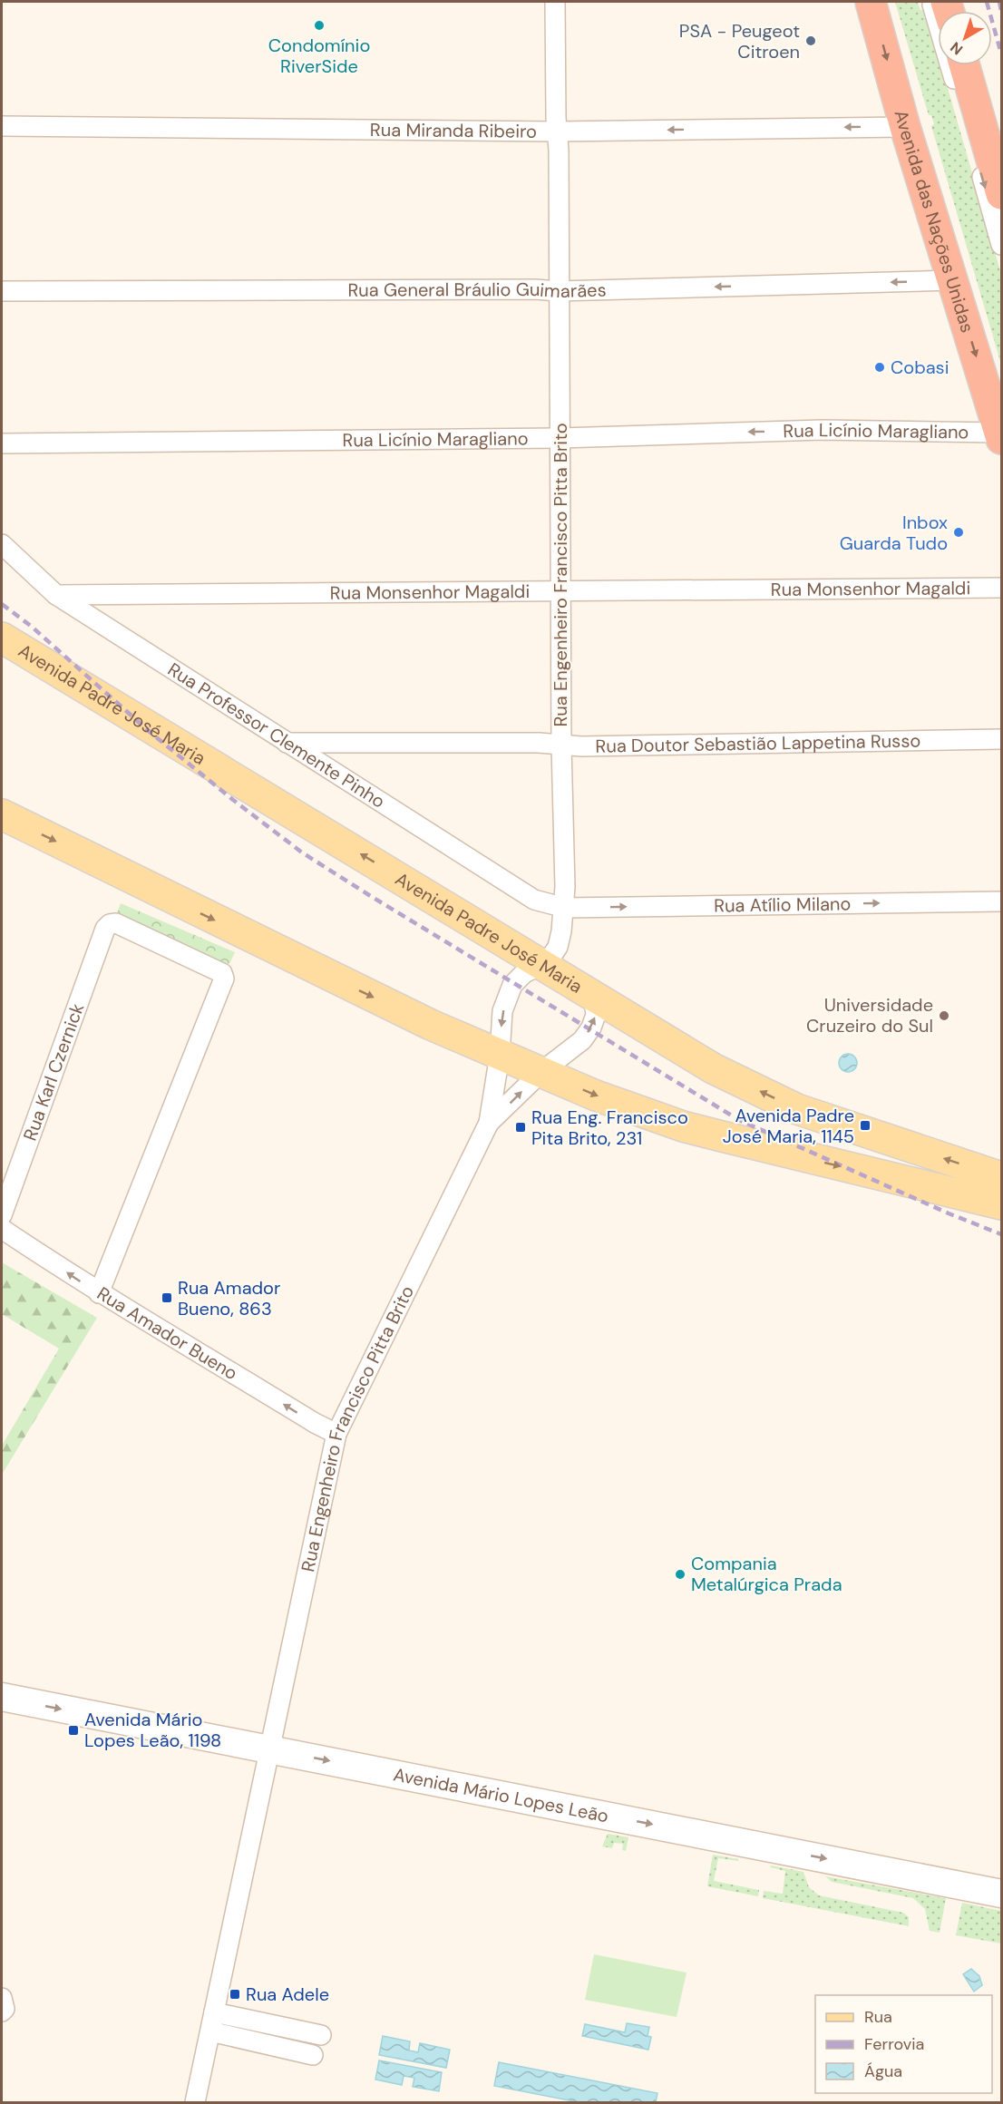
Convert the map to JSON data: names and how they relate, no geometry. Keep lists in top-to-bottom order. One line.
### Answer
{"streets":{"highway":["Avenida das Nações Unidas"],"main road":["Avenida Padre José Maria"],"street":["Rua Miranda Ribeiro","Rua General Bráulio Guimarães","Rua Licínio Maragliano","Rua Engenheiro Francisco Pitta Brito","Rua Monsenhor Magaldi","Rua Professor Clemente Pinho","Rua Doutor Sebastião Lappetina Russo","Rua Atílio Milano","Rua Karl Czernick","Rua Amador Bueno","Avenida Mário Lopes Leão"]},"crossings":[["Rua Miranda Ribeiro","Avenida das Nações Unidas"],["Rua Miranda Ribeiro","Rua Engenheiro Francisco Pitta Brito"],["Avenida das Nações Unidas","Rua General Bráulio Guimarães"],["Avenida das Nações Unidas","Rua Licínio Maragliano"],["Rua General Bráulio Guimarães","Rua Engenheiro Francisco Pitta Brito"],["Rua Licínio Maragliano","Rua Engenheiro Francisco Pitta Brito"],["Rua Engenheiro Francisco Pitta Brito","Rua Monsenhor Magaldi"],["Rua Engenheiro Francisco Pitta Brito","Avenida Padre José Maria"],["Rua Engenheiro Francisco Pitta Brito","Rua Professor Clemente Pinho"],["Rua Engenheiro Francisco Pitta Brito","Rua Doutor Sebastião Lappetina Russo"],["Rua Engenheiro Francisco Pitta Brito","Rua Atílio Milano"],["Rua Engenheiro Francisco Pitta Brito","Rua Amador Bueno"],["Rua Engenheiro Francisco Pitta Brito","Avenida Mário Lopes Leão"],["Rua Monsenhor Magaldi","Rua Professor Clemente Pinho"],["Rua Professor Clemente Pinho","Rua Doutor Sebastião Lappetina Russo"],["Rua Professor Clemente Pinho","Rua Atílio Milano"],["Rua Karl Czernick","Rua Amador Bueno"]],"one_way":["Rua Miranda Ribeiro","Avenida das Nações Unidas","Rua General Bráulio Guimarães","Rua Licínio Maragliano","Rua Atílio Milano","Rua Amador Bueno","Avenida Mário Lopes Leão"],"places":{"other":["Condomínio RiverSide","PSA - Peugeot Citroen","Cobasi","Inbox Guarda Tudo","Universidade Cruzeiro do Sul","Compania Metalúrgica Prada"],"transit":["Avenida Padre José Maria, 1145","Rua Eng. Francisco Pita Brito, 231","Rua Amador Bueno, 863","Avenida Mário Lopes Leão, 1198","Rua Adele"]},"legend":["Rua","Ferrovia","Água"],"north":"bottom left"}
